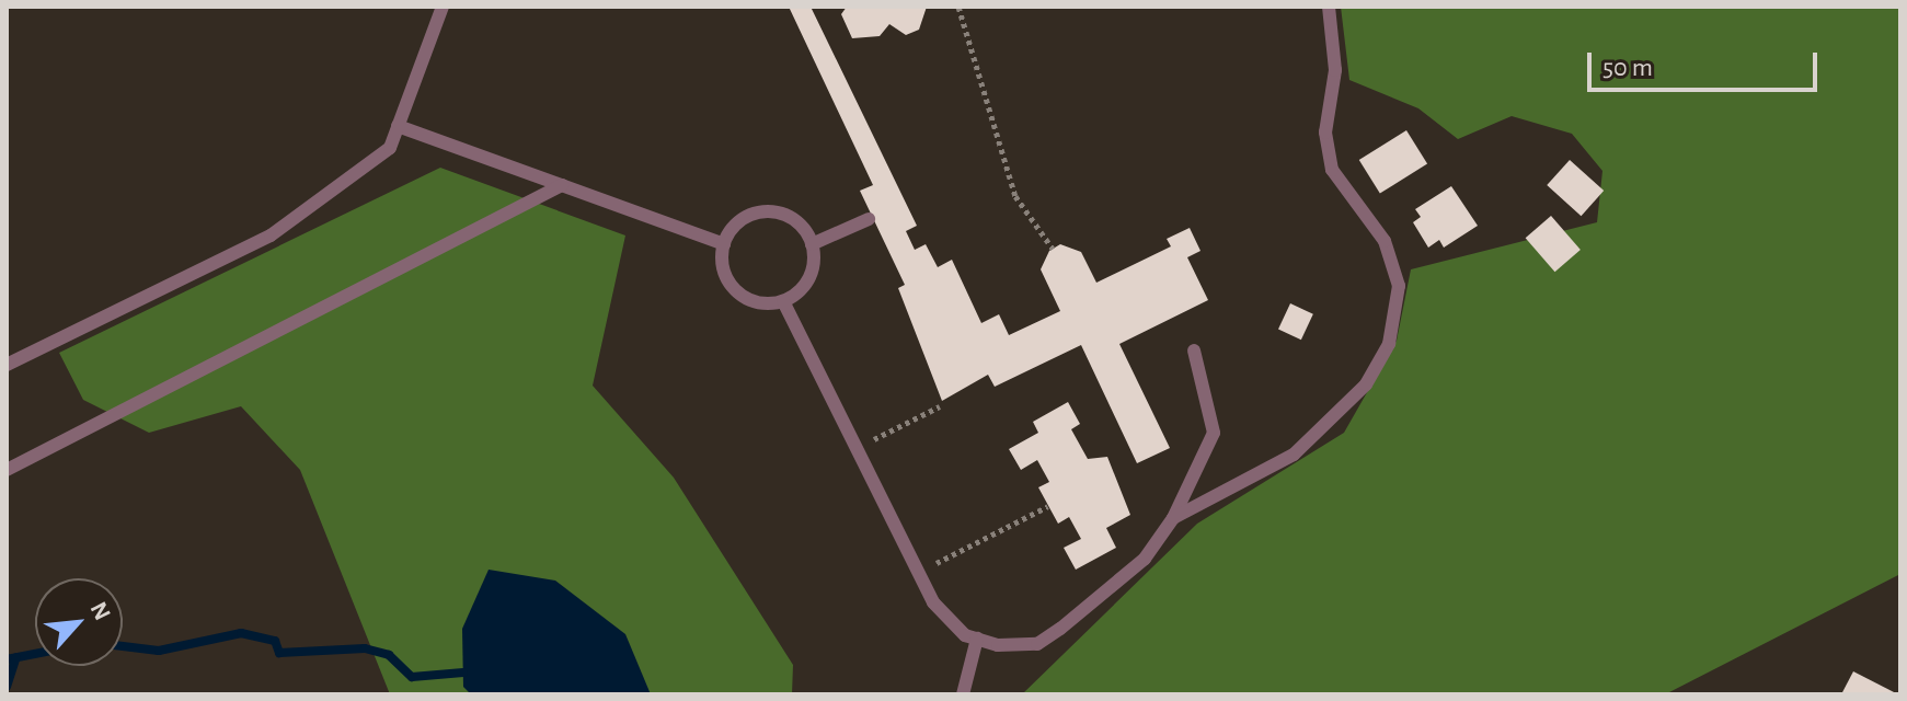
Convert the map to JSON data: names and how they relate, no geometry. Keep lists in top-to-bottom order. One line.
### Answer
{"scale_bar":"50 m","north":"top right"}
